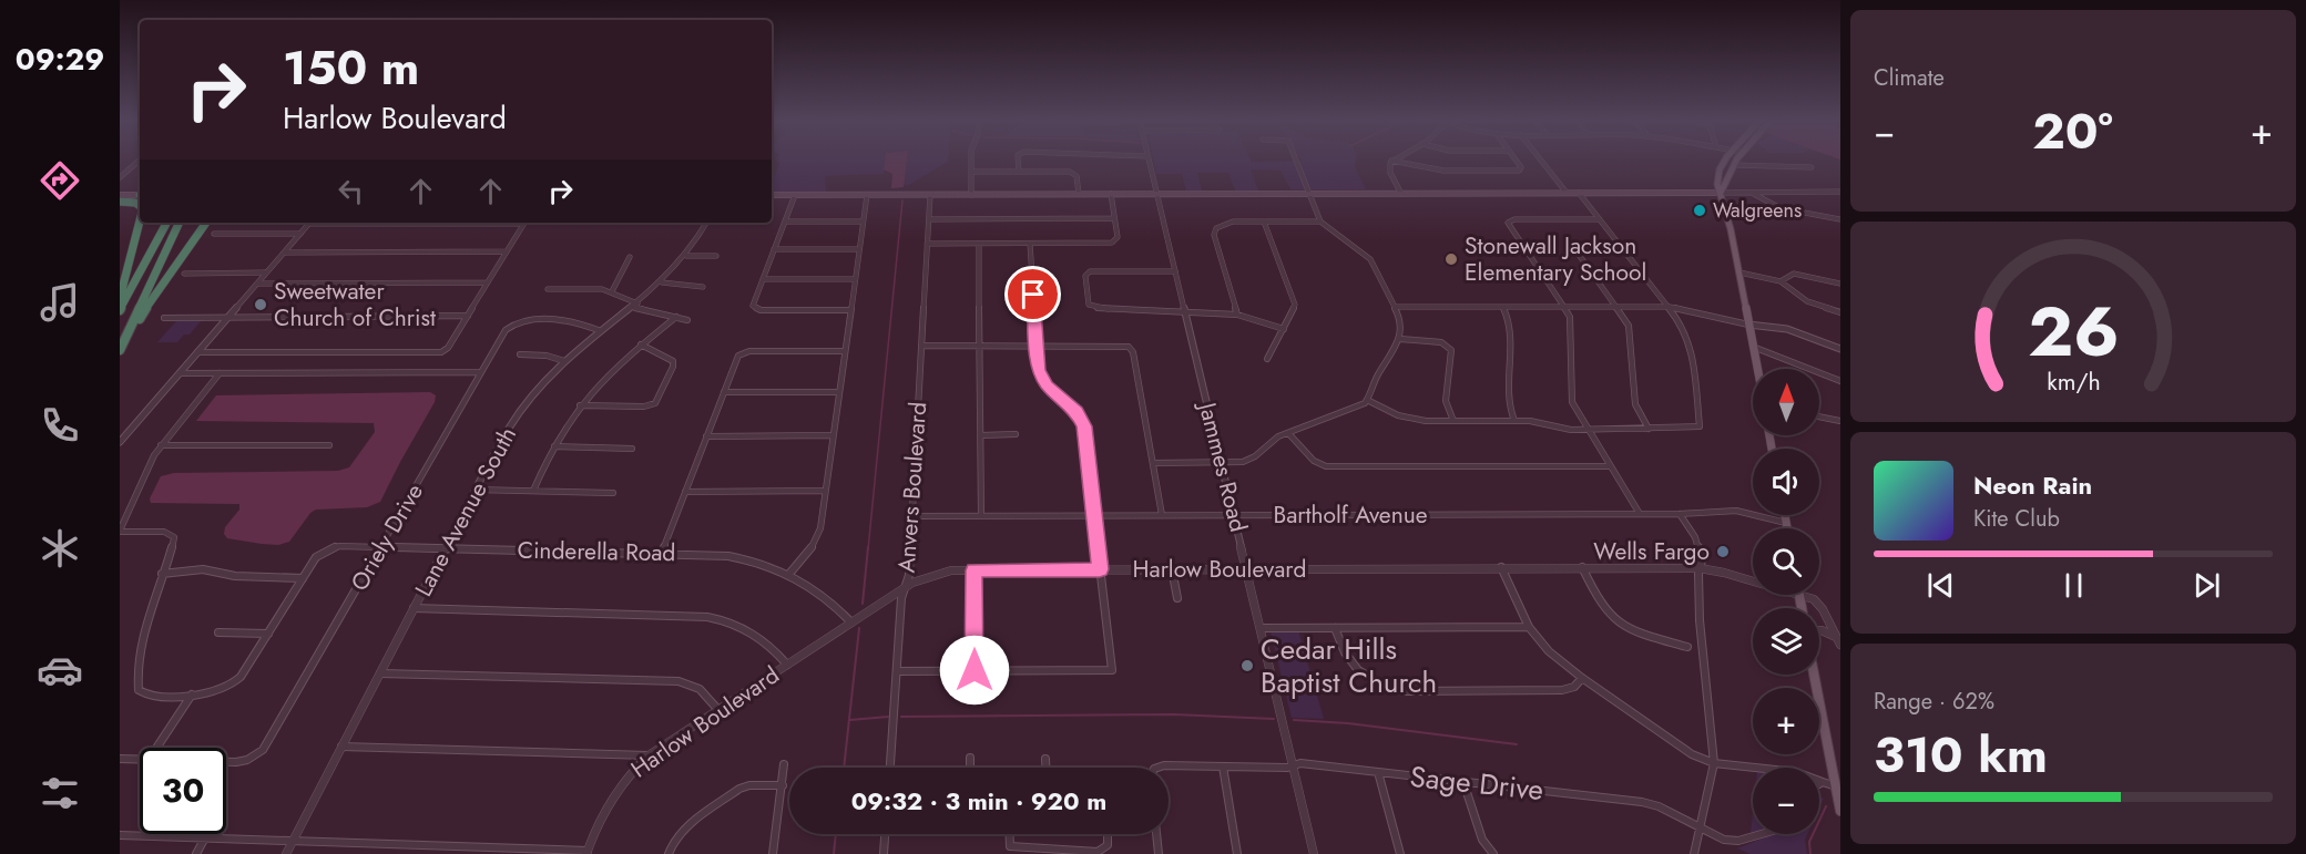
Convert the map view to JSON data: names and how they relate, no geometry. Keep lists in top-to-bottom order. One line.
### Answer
{"streets":{"street":["Jammes Road","Anvers Boulevard","Lane Avenue South","Bartholf Avenue","Oriely Drive","Cinderella Road","Harlow Boulevard","Sage Drive"]},"crossings":[["Jammes Road","Bartholf Avenue"],["Jammes Road","Harlow Boulevard"],["Jammes Road","Sage Drive"],["Anvers Boulevard","Bartholf Avenue"],["Anvers Boulevard","Harlow Boulevard"],["Lane Avenue South","Oriely Drive"],["Lane Avenue South","Cinderella Road"],["Oriely Drive","Cinderella Road"],["Cinderella Road","Harlow Boulevard"]],"places":["Walgreens","Stonewall Jackson Elementary School","Sweetwater Church of Christ","Wells Fargo","Cedar Hills Baptist Church"],"north":"top","page":{"tabs":"09:29","tile":["Climate",["Range · 62%","310 km"]],"turn":["150 m","Harlow Boulevard"],"heat":["−","20°","+"],"map_buttons":["+","−"],"song":["Neon Rain","Kite Club"],"limit":"30","trip":"09:32 · 3 min · 920 m","gauge":["26","km/h"]}}
